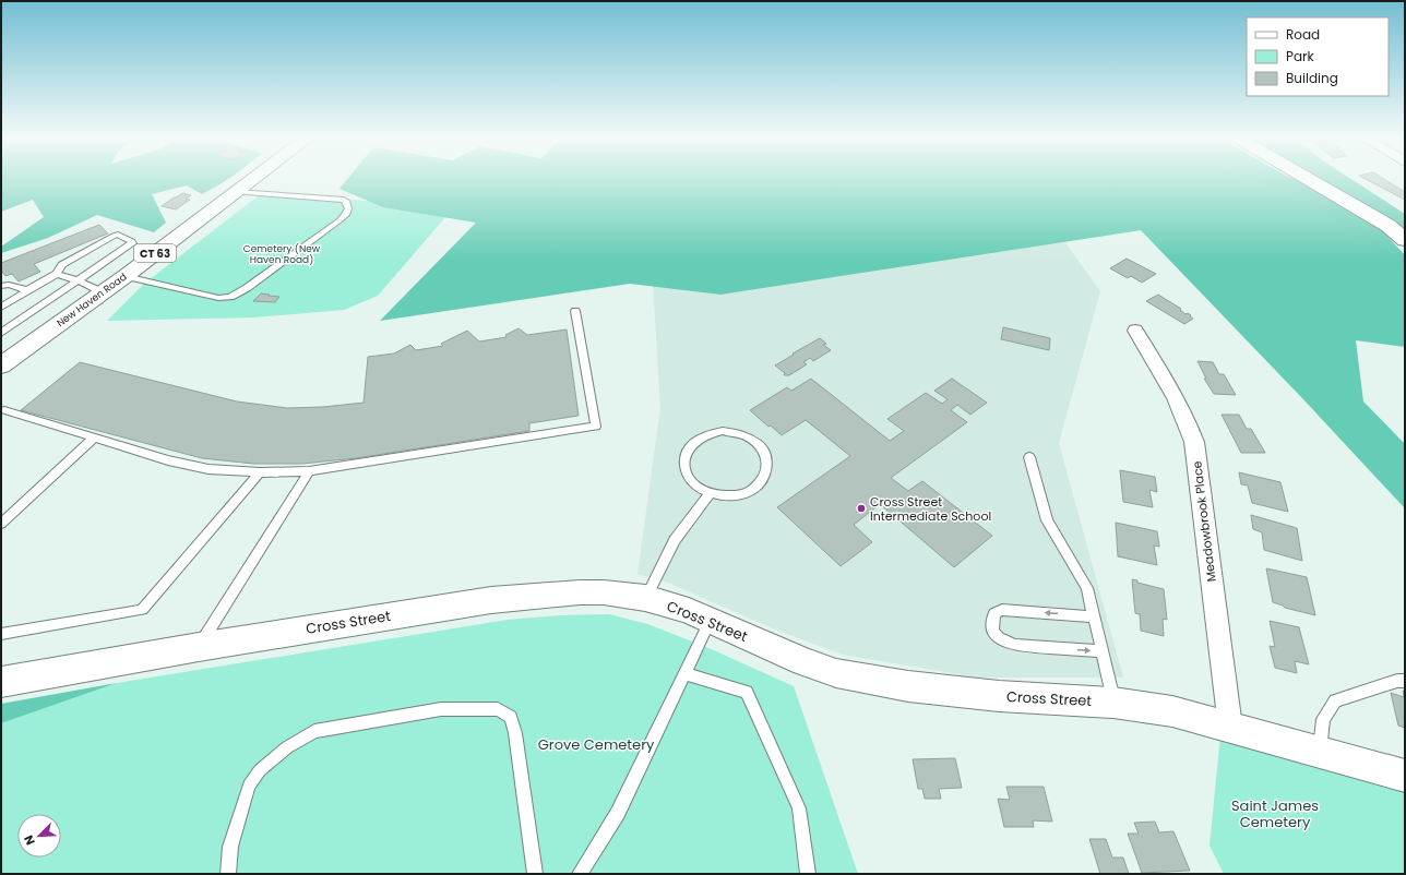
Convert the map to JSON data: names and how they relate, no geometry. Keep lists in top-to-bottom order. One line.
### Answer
{"streets":{"street":["CT 63","New Haven Road","Meadowbrook Place","Cross Street"]},"crossings":[["Meadowbrook Place","Cross Street"]],"parks":["Cemetery (New Haven Road)","Grove Cemetery","Saint James Cemetery"],"places":["Cross Street Intermediate School"],"legend":["Road","Park","Building"],"north":"bottom left"}
